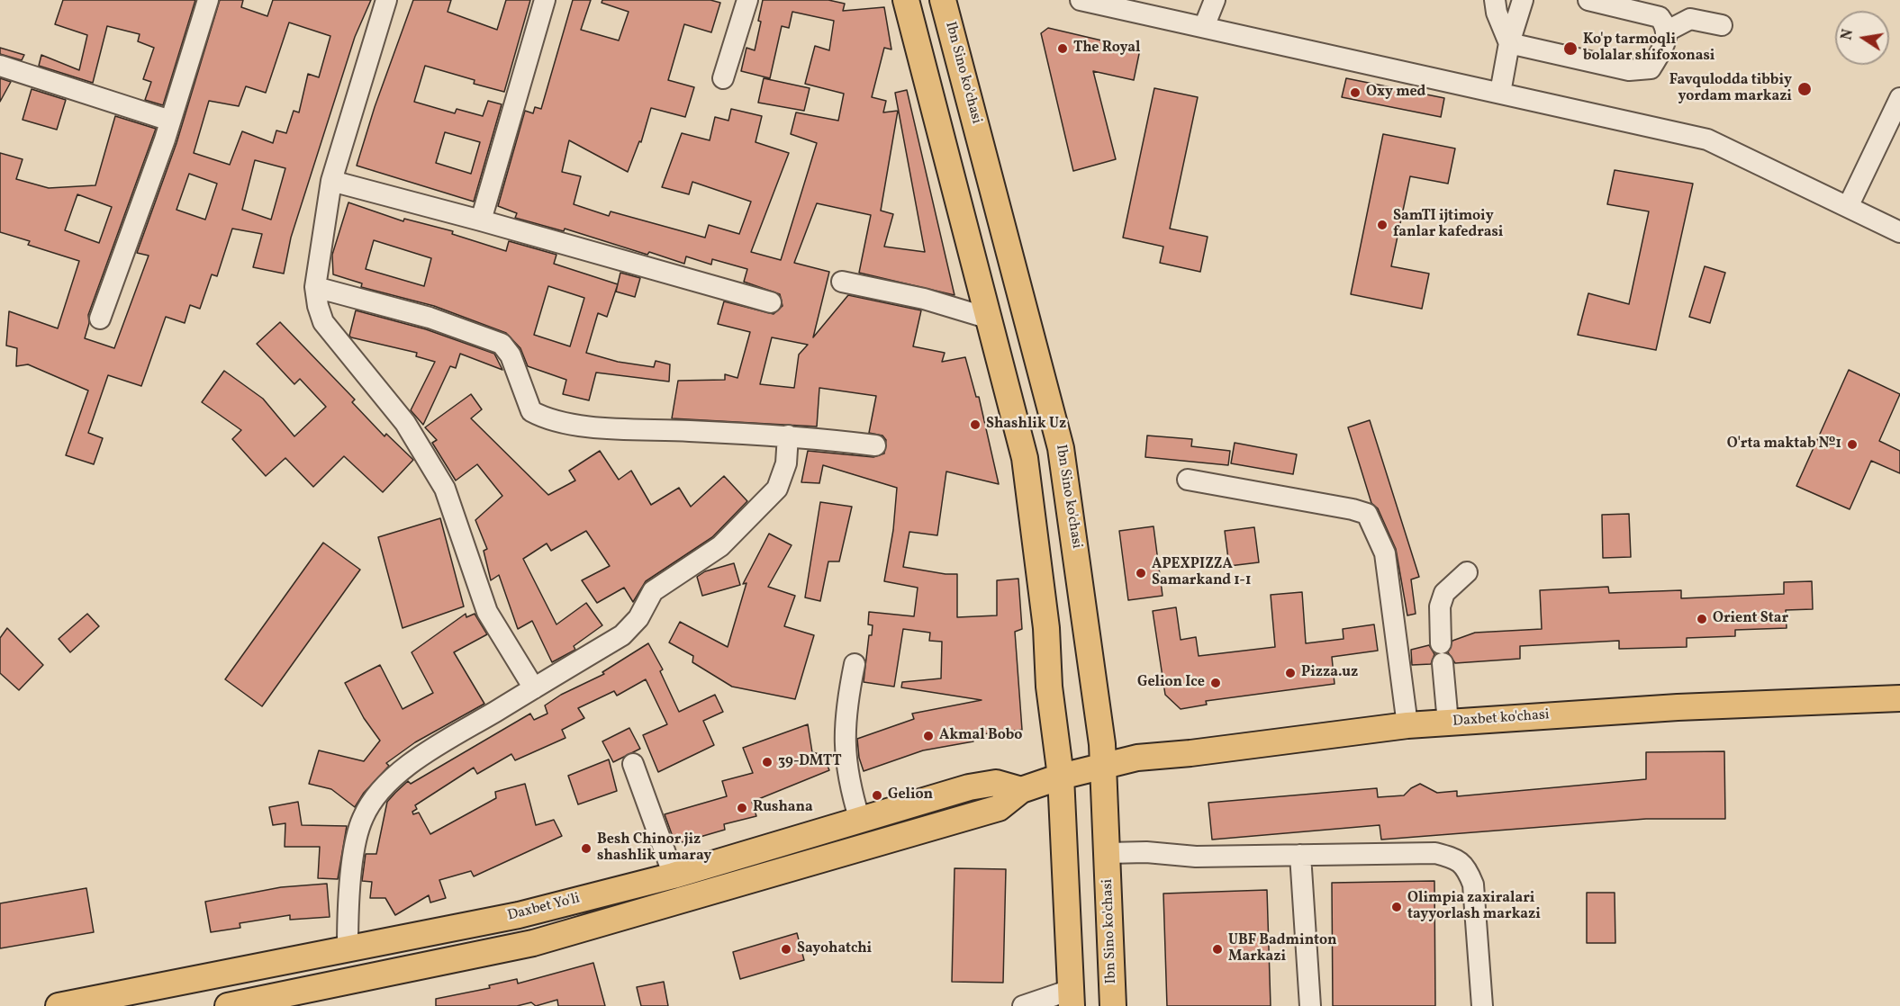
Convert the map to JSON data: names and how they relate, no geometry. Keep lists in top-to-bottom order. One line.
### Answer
{"streets":{"main road":["Ibn Sino ko'chasi","Daxbet ko'chasi","Daxbet Yo'li"]},"crossings":[["Ibn Sino ko'chasi","Daxbet ko'chasi"],["Ibn Sino ko'chasi","Daxbet Yo'li"],["Daxbet ko'chasi","Daxbet Yo'li"]],"places":["The Royal","Ko'p tarmoqli bolalar shifoxonasi","Favqulodda tibbiy yordam markazi","Oxy med","SamTI ijtimoiy fanlar kafedrasi","Shashlik Uz","O'rta maktab №1","APEXPIZZA Samarkand 1-1","Orient Star","Pizza.uz","Gelion Ice","Akmal Bobo","39-DMTT","Gelion","Rushana","Besh Chinor jiz shashlik umaray","Olimpia zaxiralari tayyorlash markazi","Sayohatchi","UBF Badminton Markazi"],"north":"left"}
